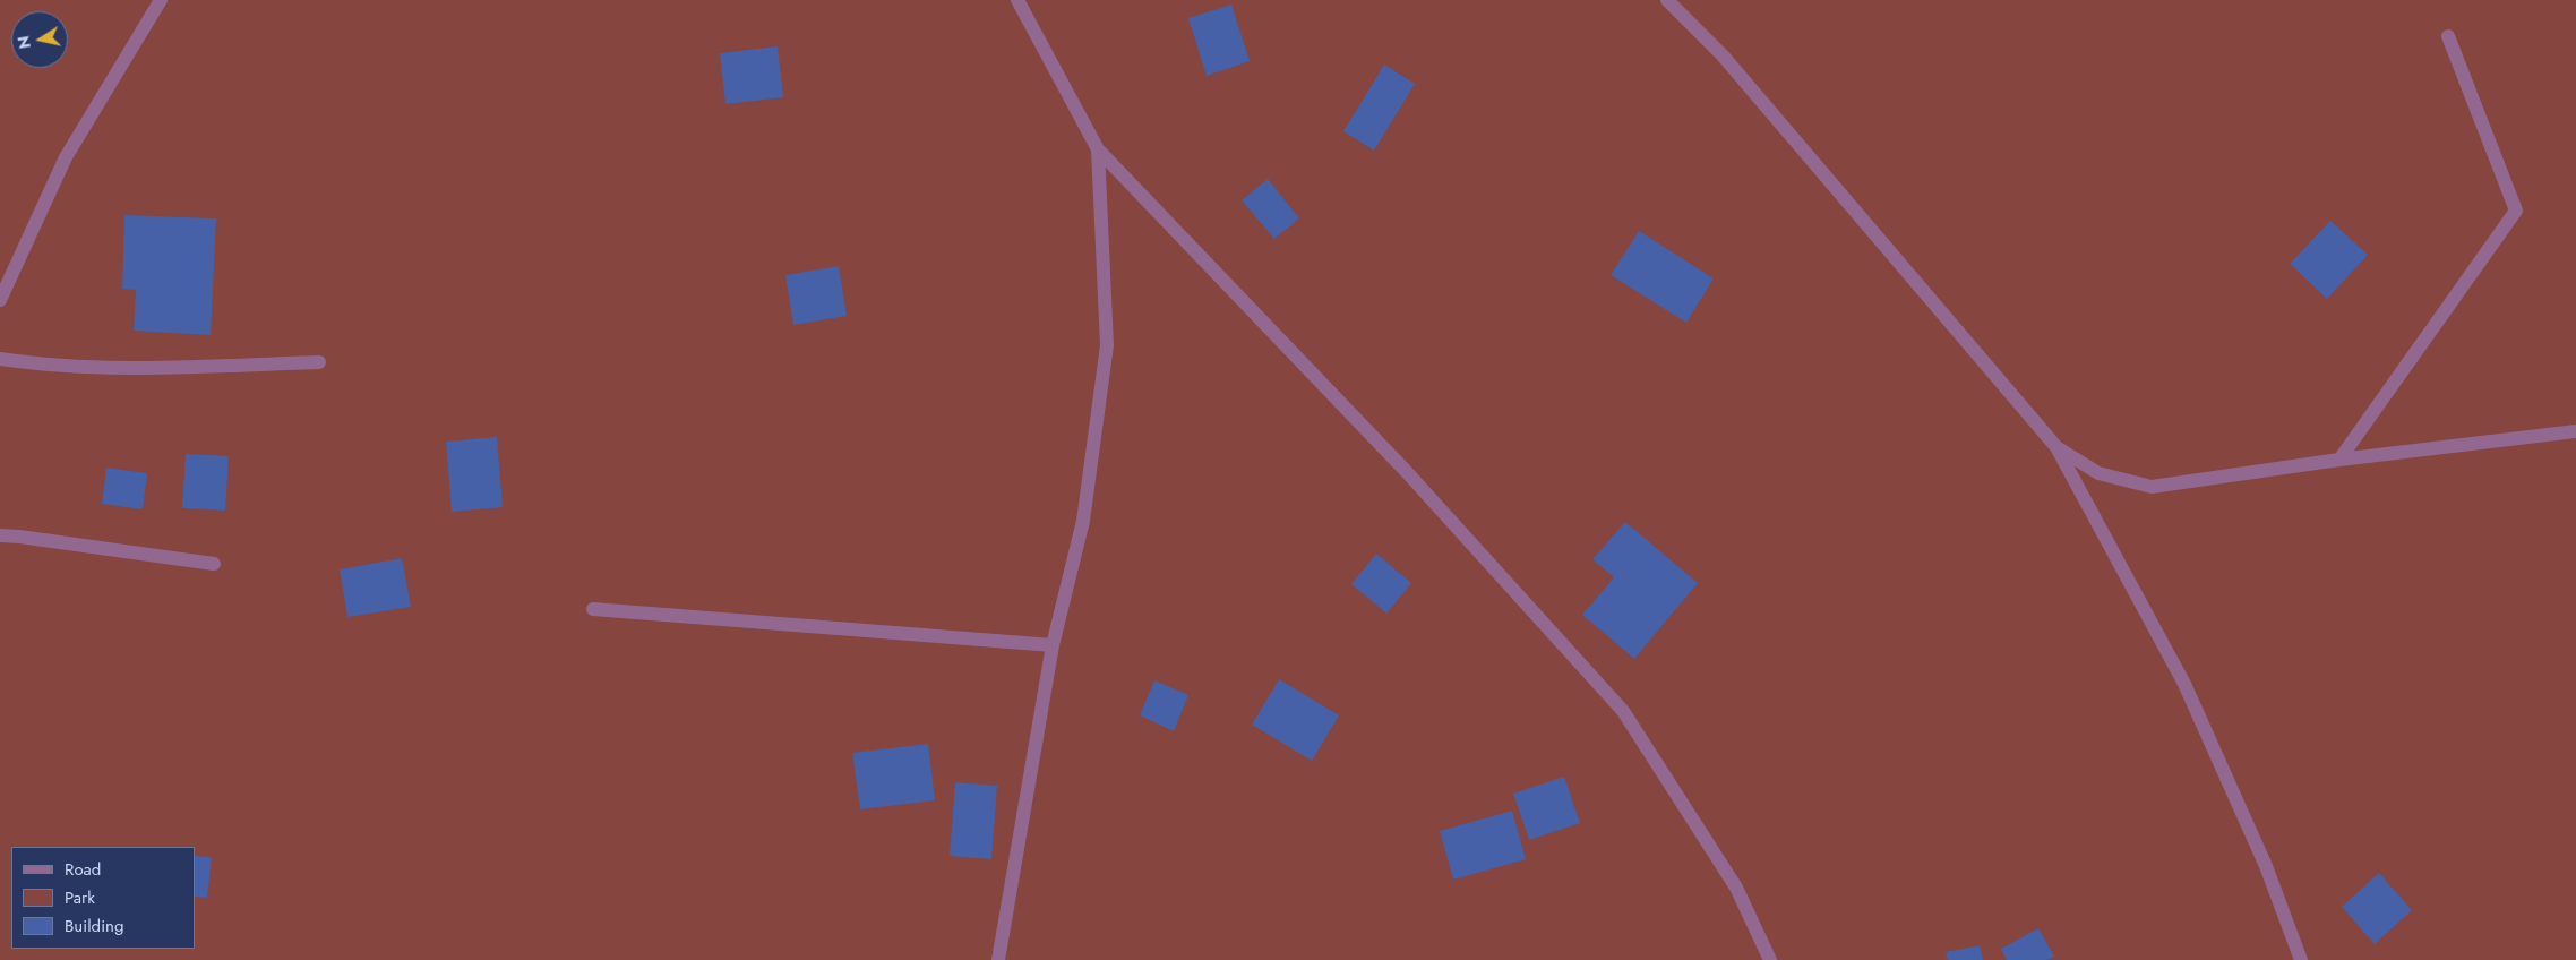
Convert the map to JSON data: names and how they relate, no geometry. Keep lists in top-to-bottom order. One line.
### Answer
{"legend":["Road","Park","Building"],"north":"left"}
